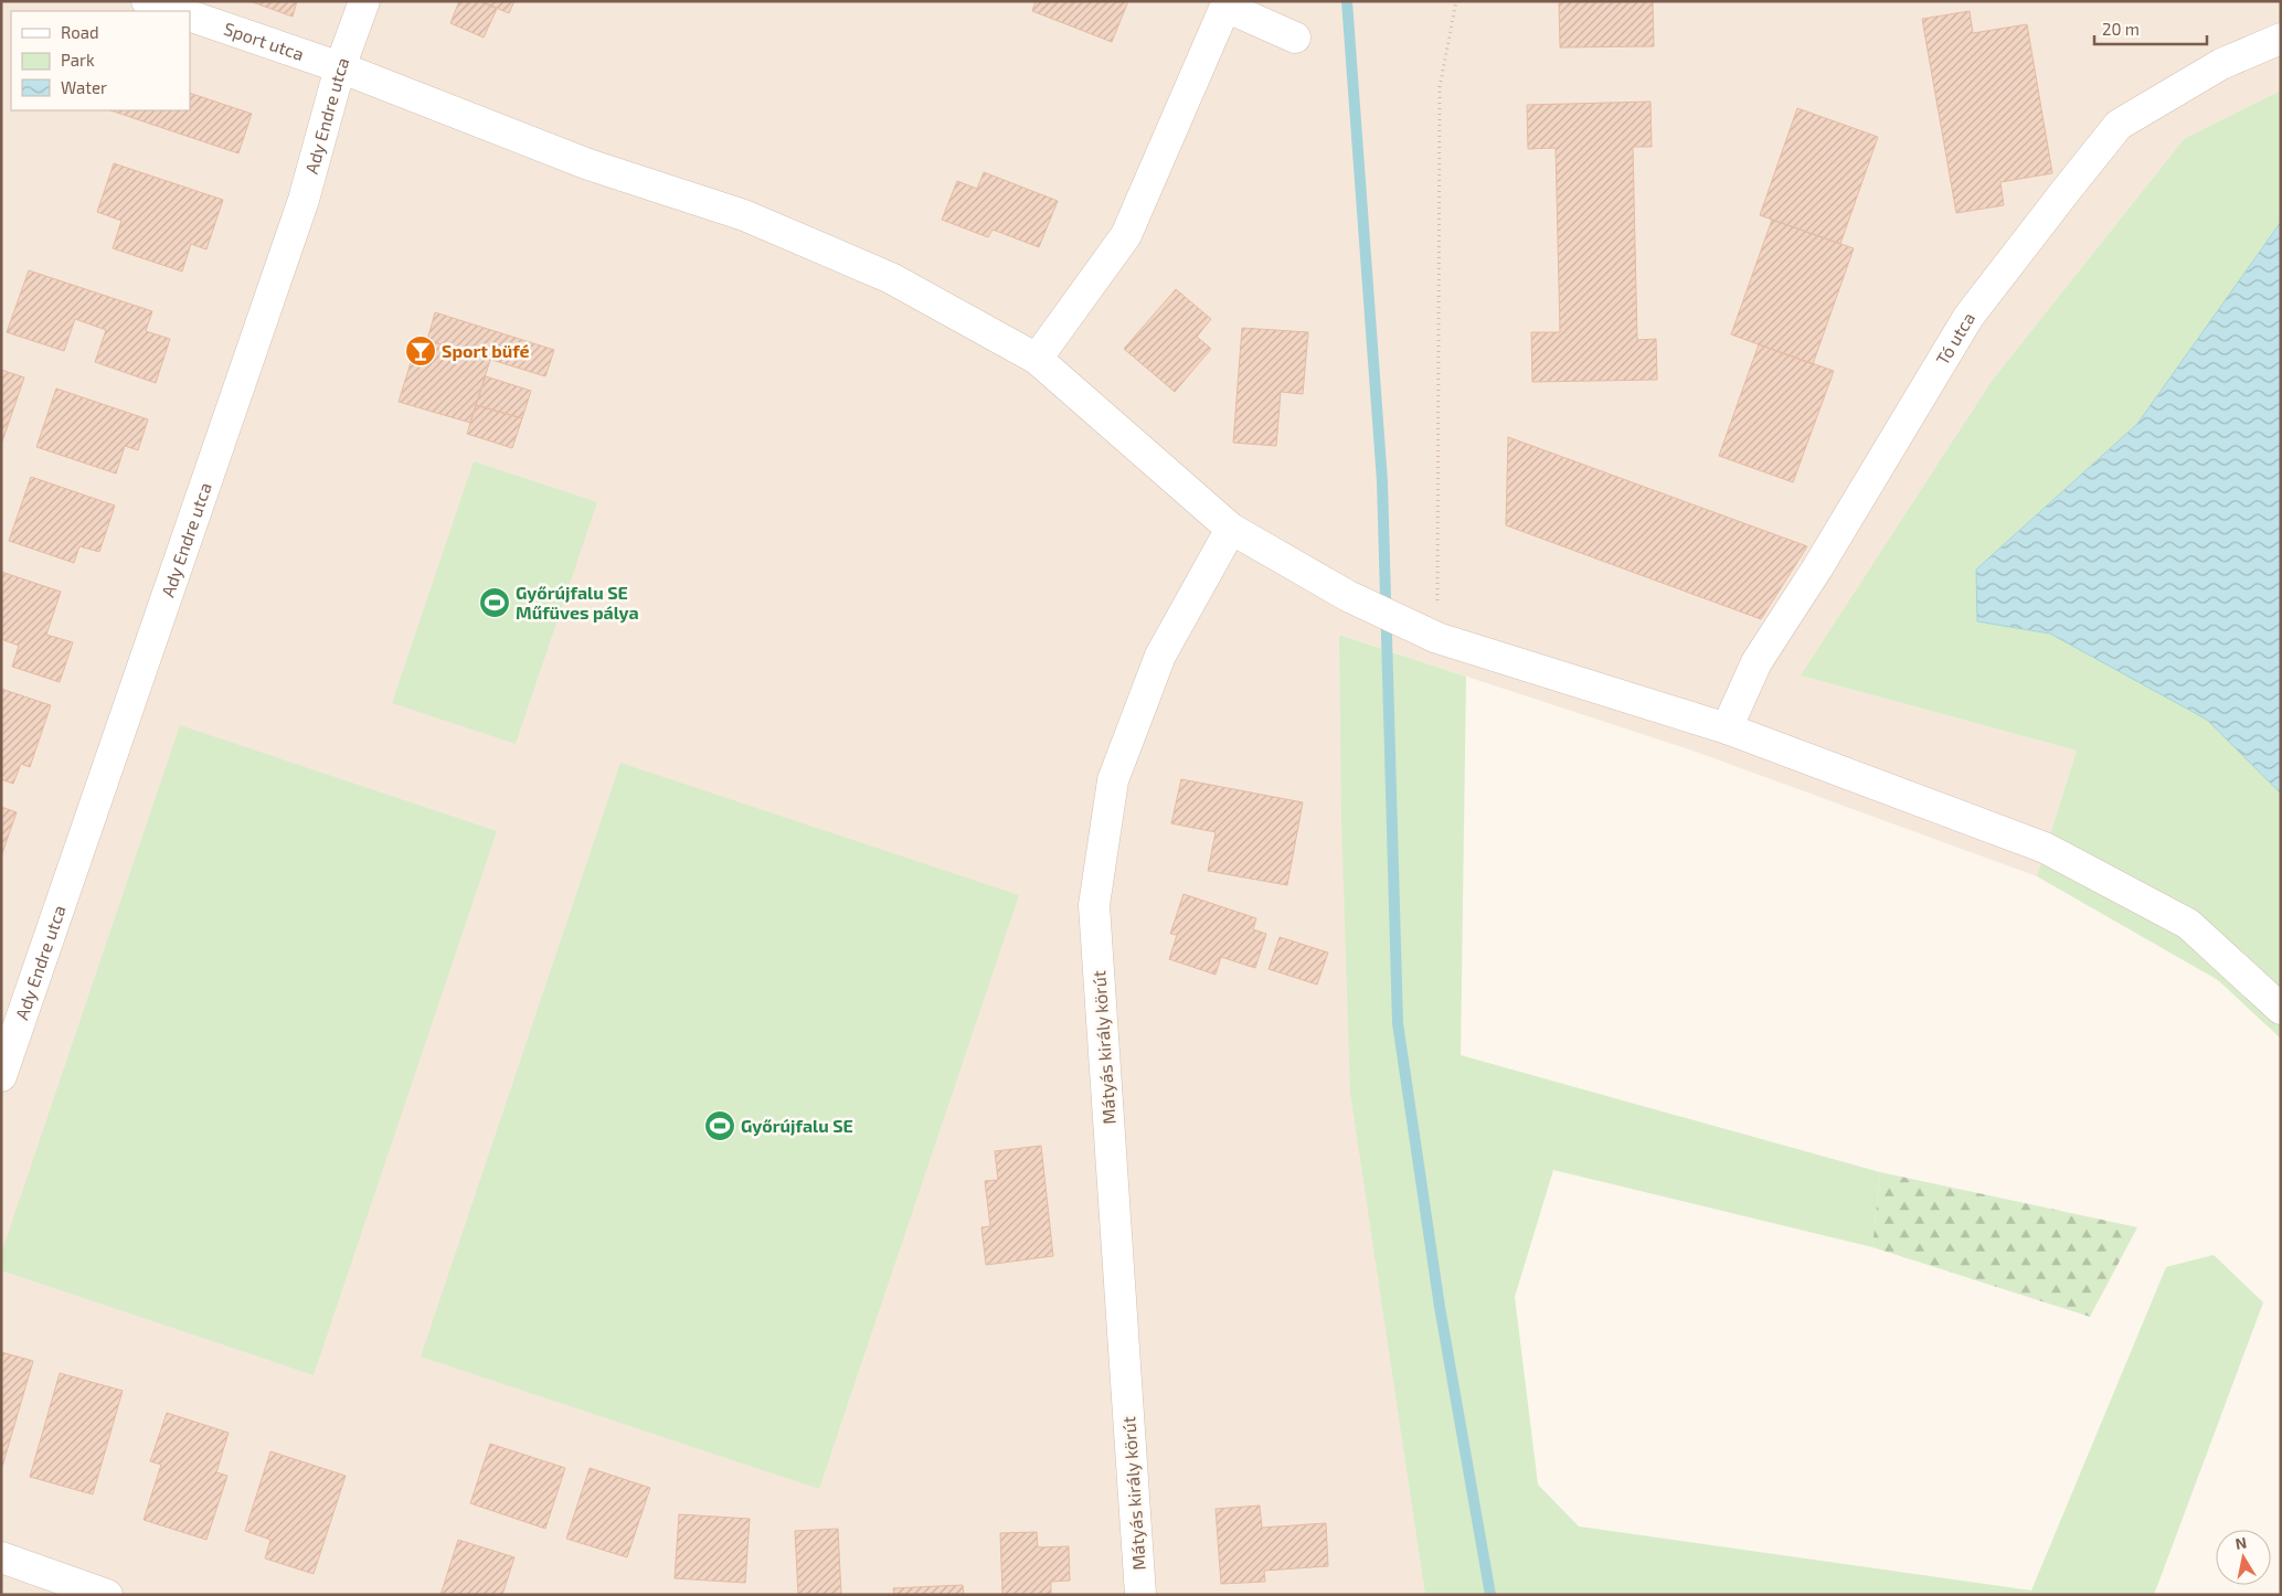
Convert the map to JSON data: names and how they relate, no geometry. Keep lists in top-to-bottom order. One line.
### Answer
{"streets":{"street":["Sport utca","Ady Endre utca","Tó utca","Mátyás király körút"]},"crossings":[["Sport utca","Ady Endre utca"],["Sport utca","Tó utca"],["Sport utca","Mátyás király körút"]],"places":{"bar":["Sport büfé"],"sports":["Győrújfalu SE Műfüves pálya","Győrújfalu SE"]},"legend":["Road","Park","Water"],"scale_bar":"20 m","north":"top"}
